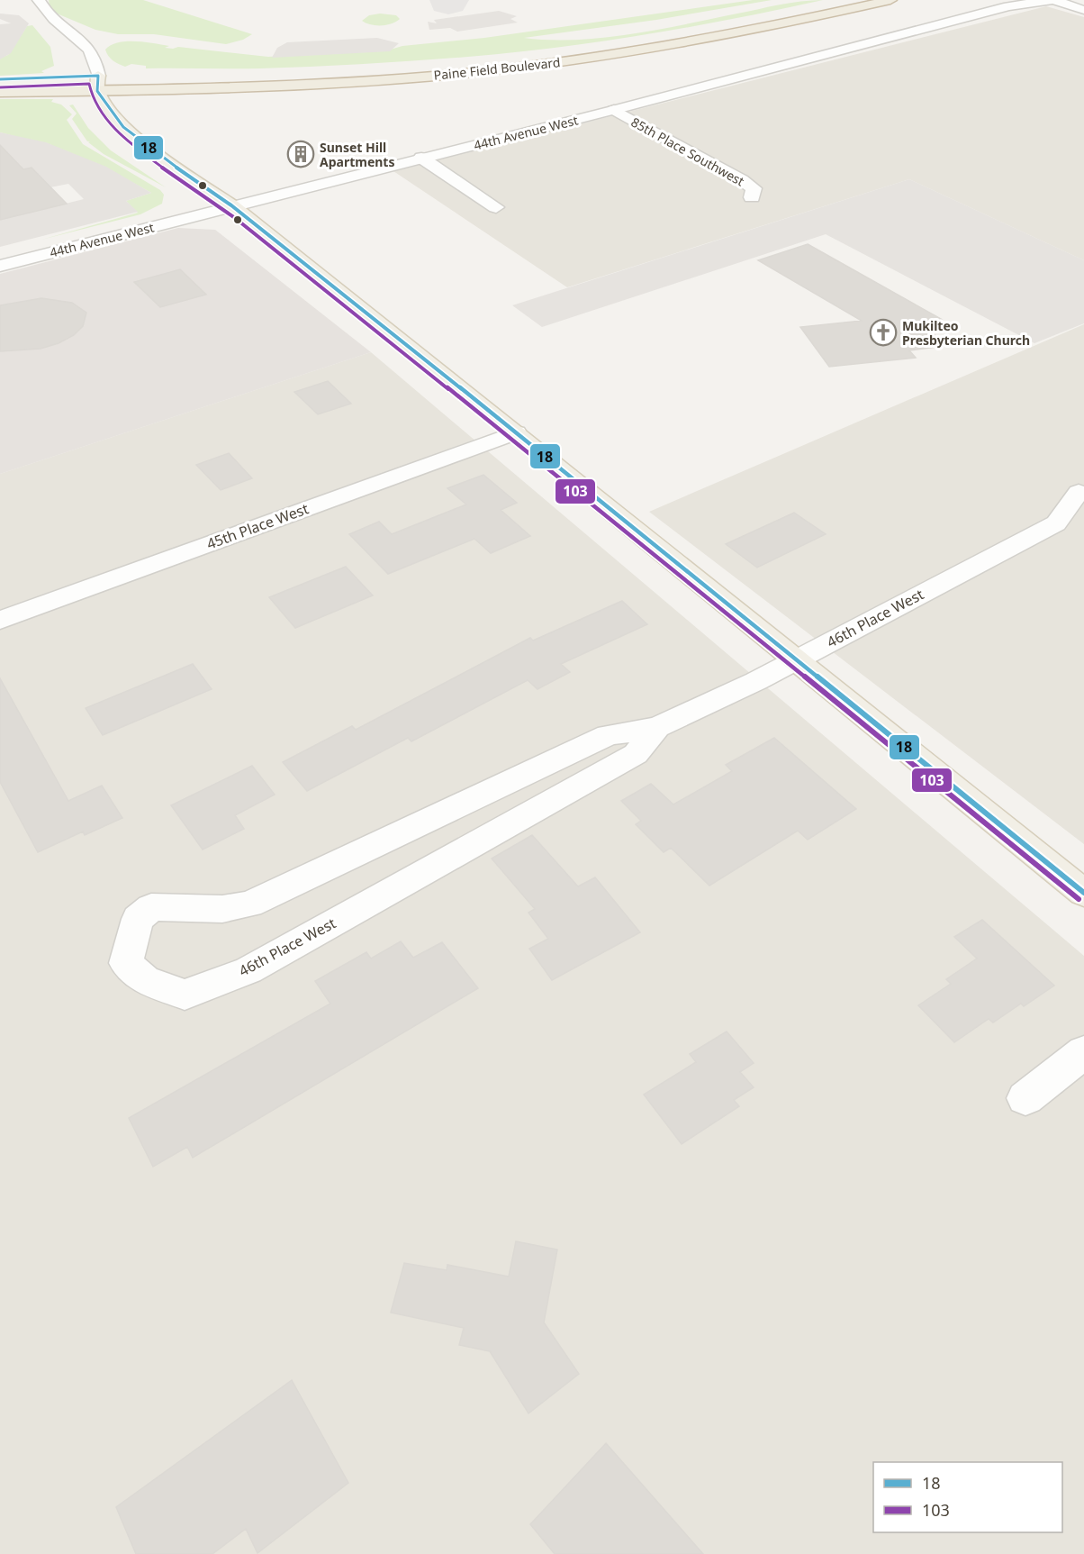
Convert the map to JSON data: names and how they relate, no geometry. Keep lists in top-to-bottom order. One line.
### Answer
{"streets":{"highway":["Paine Field Boulevard"],"street":["44th Avenue West","85th Place Southwest","45th Place West","46th Place West"]},"crossings":[["44th Avenue West","85th Place Southwest"]],"places":{"building":["Sunset Hill Apartments"],"church":["Mukilteo Presbyterian Church"]},"lines":["transit line 18","transit line 103"],"legend":["18","103"]}
